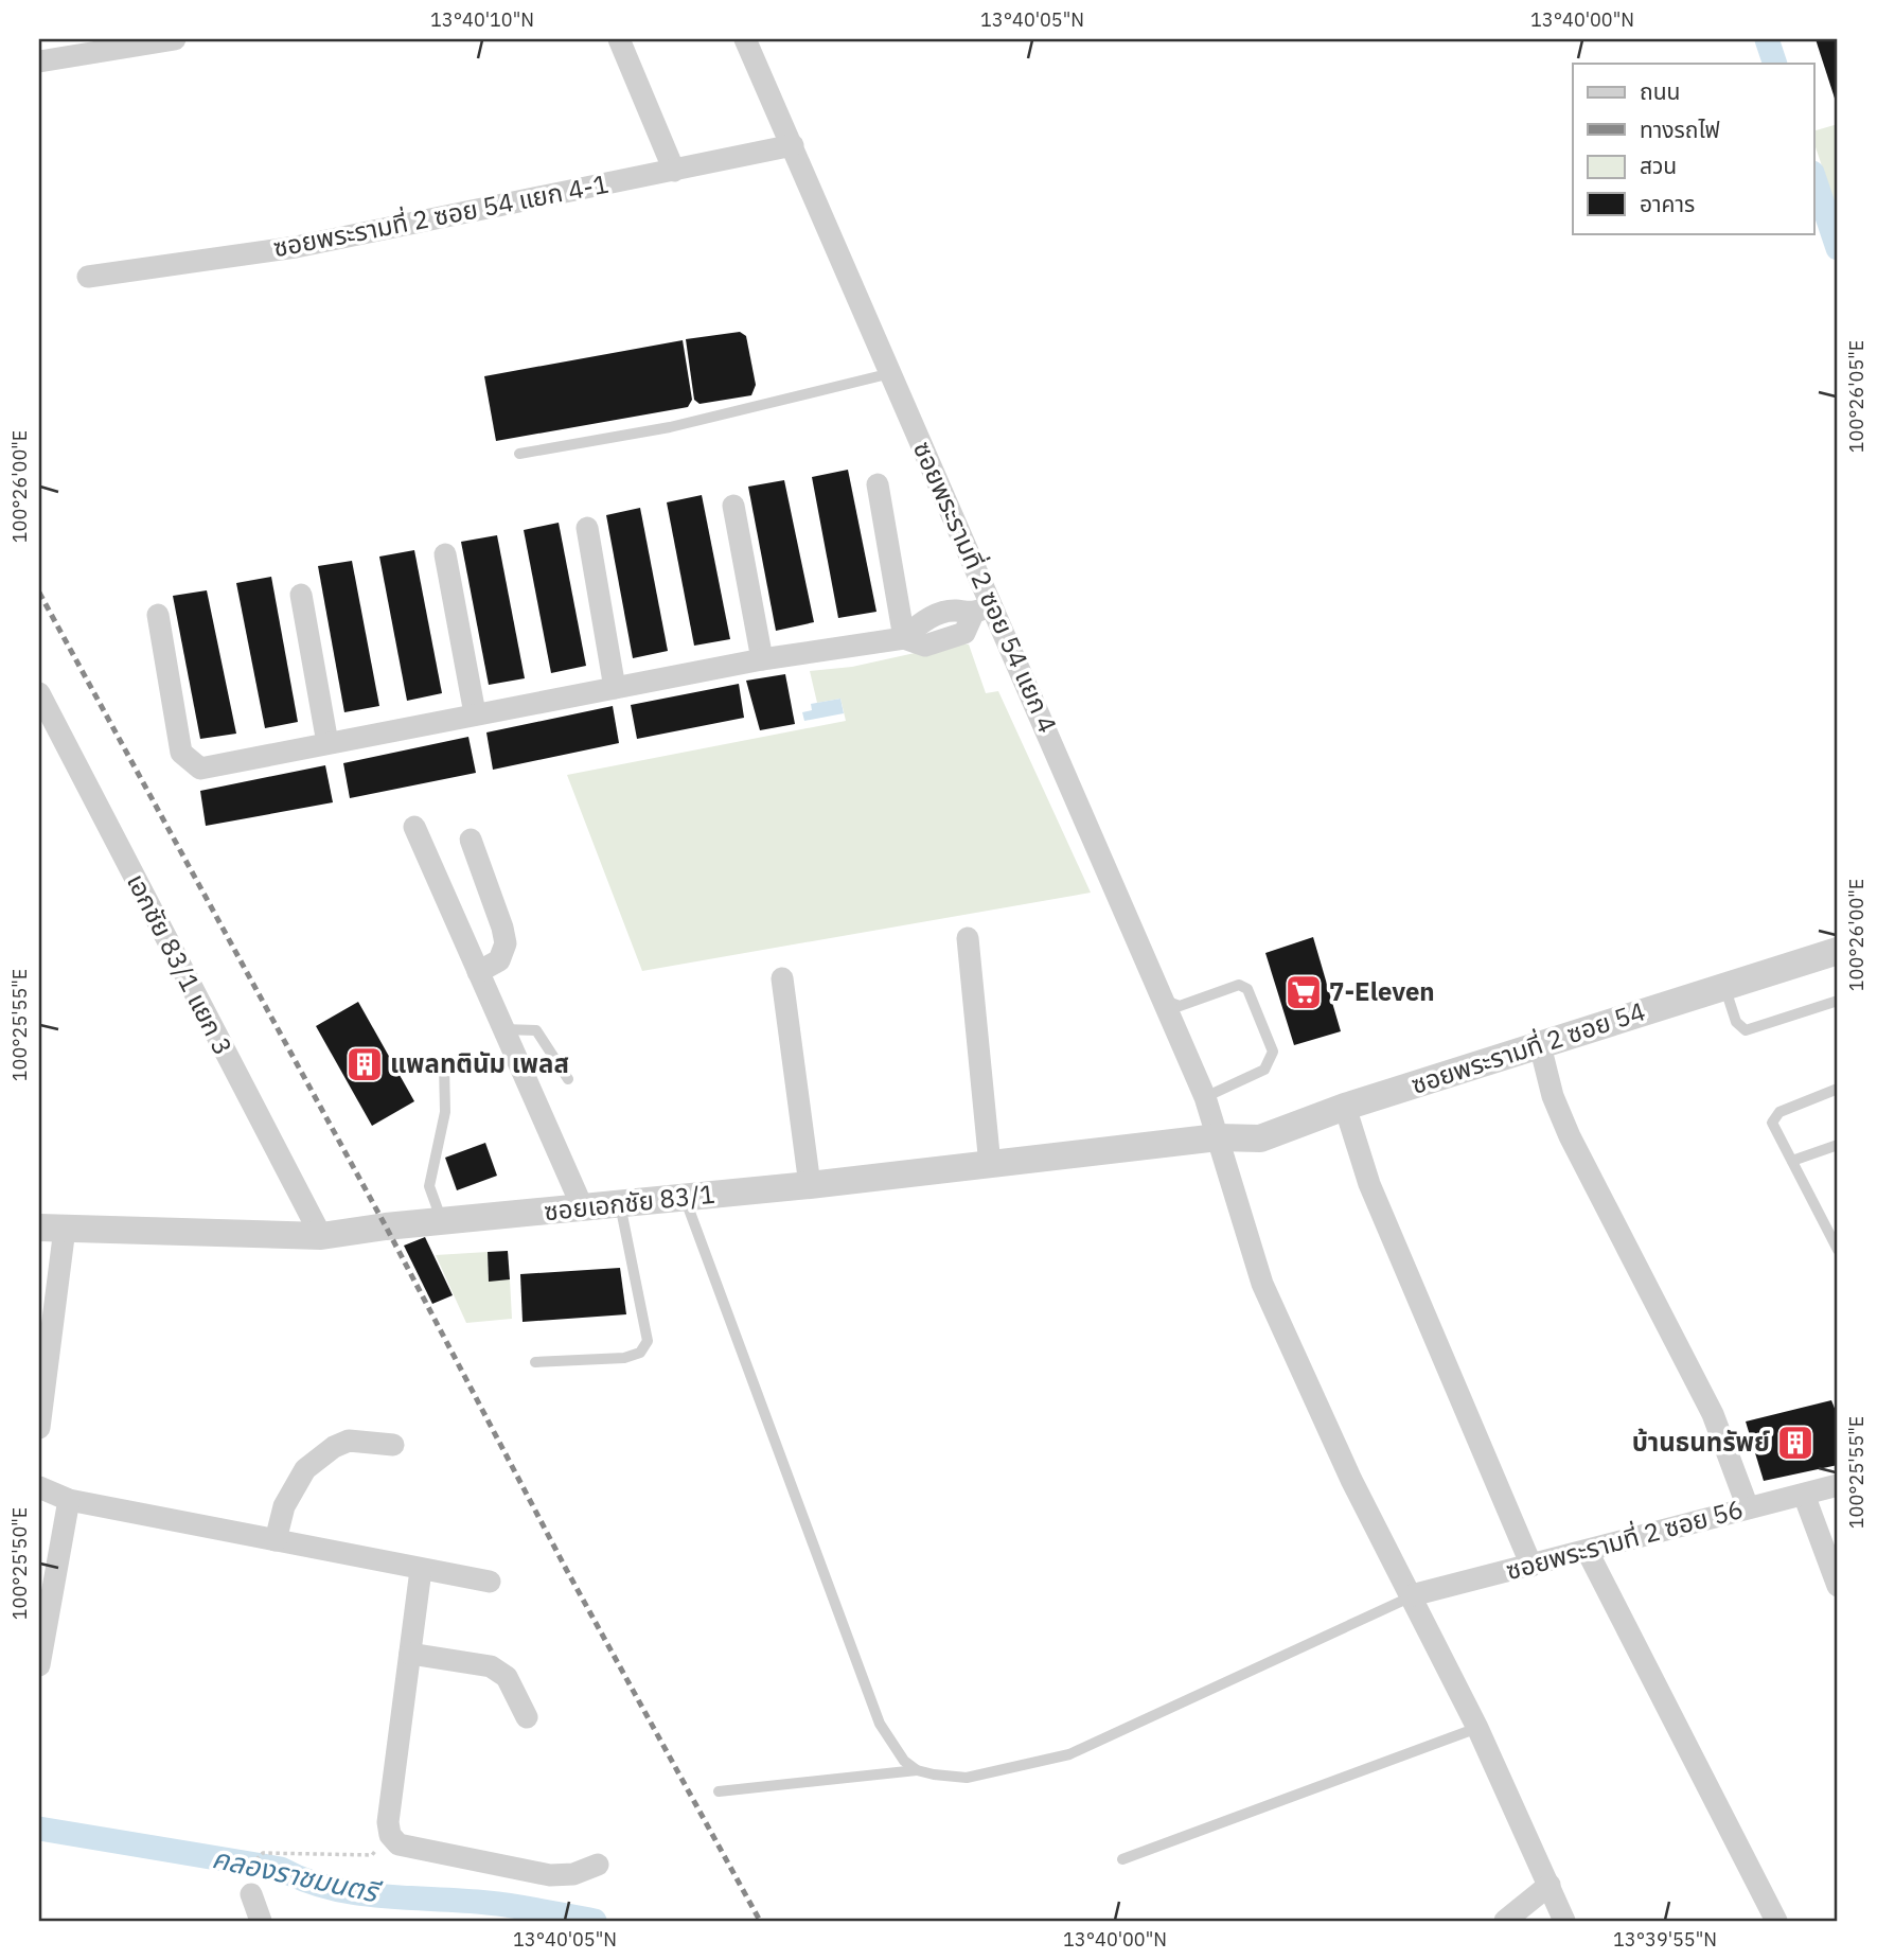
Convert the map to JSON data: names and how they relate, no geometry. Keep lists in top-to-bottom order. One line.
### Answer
{"streets":{"street":["ซอยพระรามที่ 2 ซอย 54 แยก 4-1","ซอยพระรามที่ 2 ซอย 54 แยก 4","เอกชัย 83/1 แยก 3","ซอยพระรามที่ 2 ซอย 54","ซอยเอกชัย 83/1","ซอยพระรามที่ 2 ซอย 56"]},"crossings":[["ซอยพระรามที่ 2 ซอย 54 แยก 4-1","ซอยพระรามที่ 2 ซอย 54 แยก 4"],["ซอยพระรามที่ 2 ซอย 54 แยก 4","ซอยพระรามที่ 2 ซอย 54"],["ซอยพระรามที่ 2 ซอย 54 แยก 4","ซอยเอกชัย 83/1"],["ซอยพระรามที่ 2 ซอย 54 แยก 4","ซอยพระรามที่ 2 ซอย 56"],["เอกชัย 83/1 แยก 3","ซอยเอกชัย 83/1"],["ซอยพระรามที่ 2 ซอย 54","ซอยเอกชัย 83/1"]],"water":["คลองราชมนตรี"],"places":{"supermarket":["7-Eleven"],"building":["แพลทตินัม เพลส","บ้านธนทรัพย์"]},"legend":["ถนน","ทางรถไฟ","สวน","อาคาร"],"coordinates":["13°40'10\"N","13°40'05\"N","13°40'00\"N","100°26'05\"E","100°26'00\"E","100°25'55\"E","100°25'50\"E","13°39'55\"N"]}
